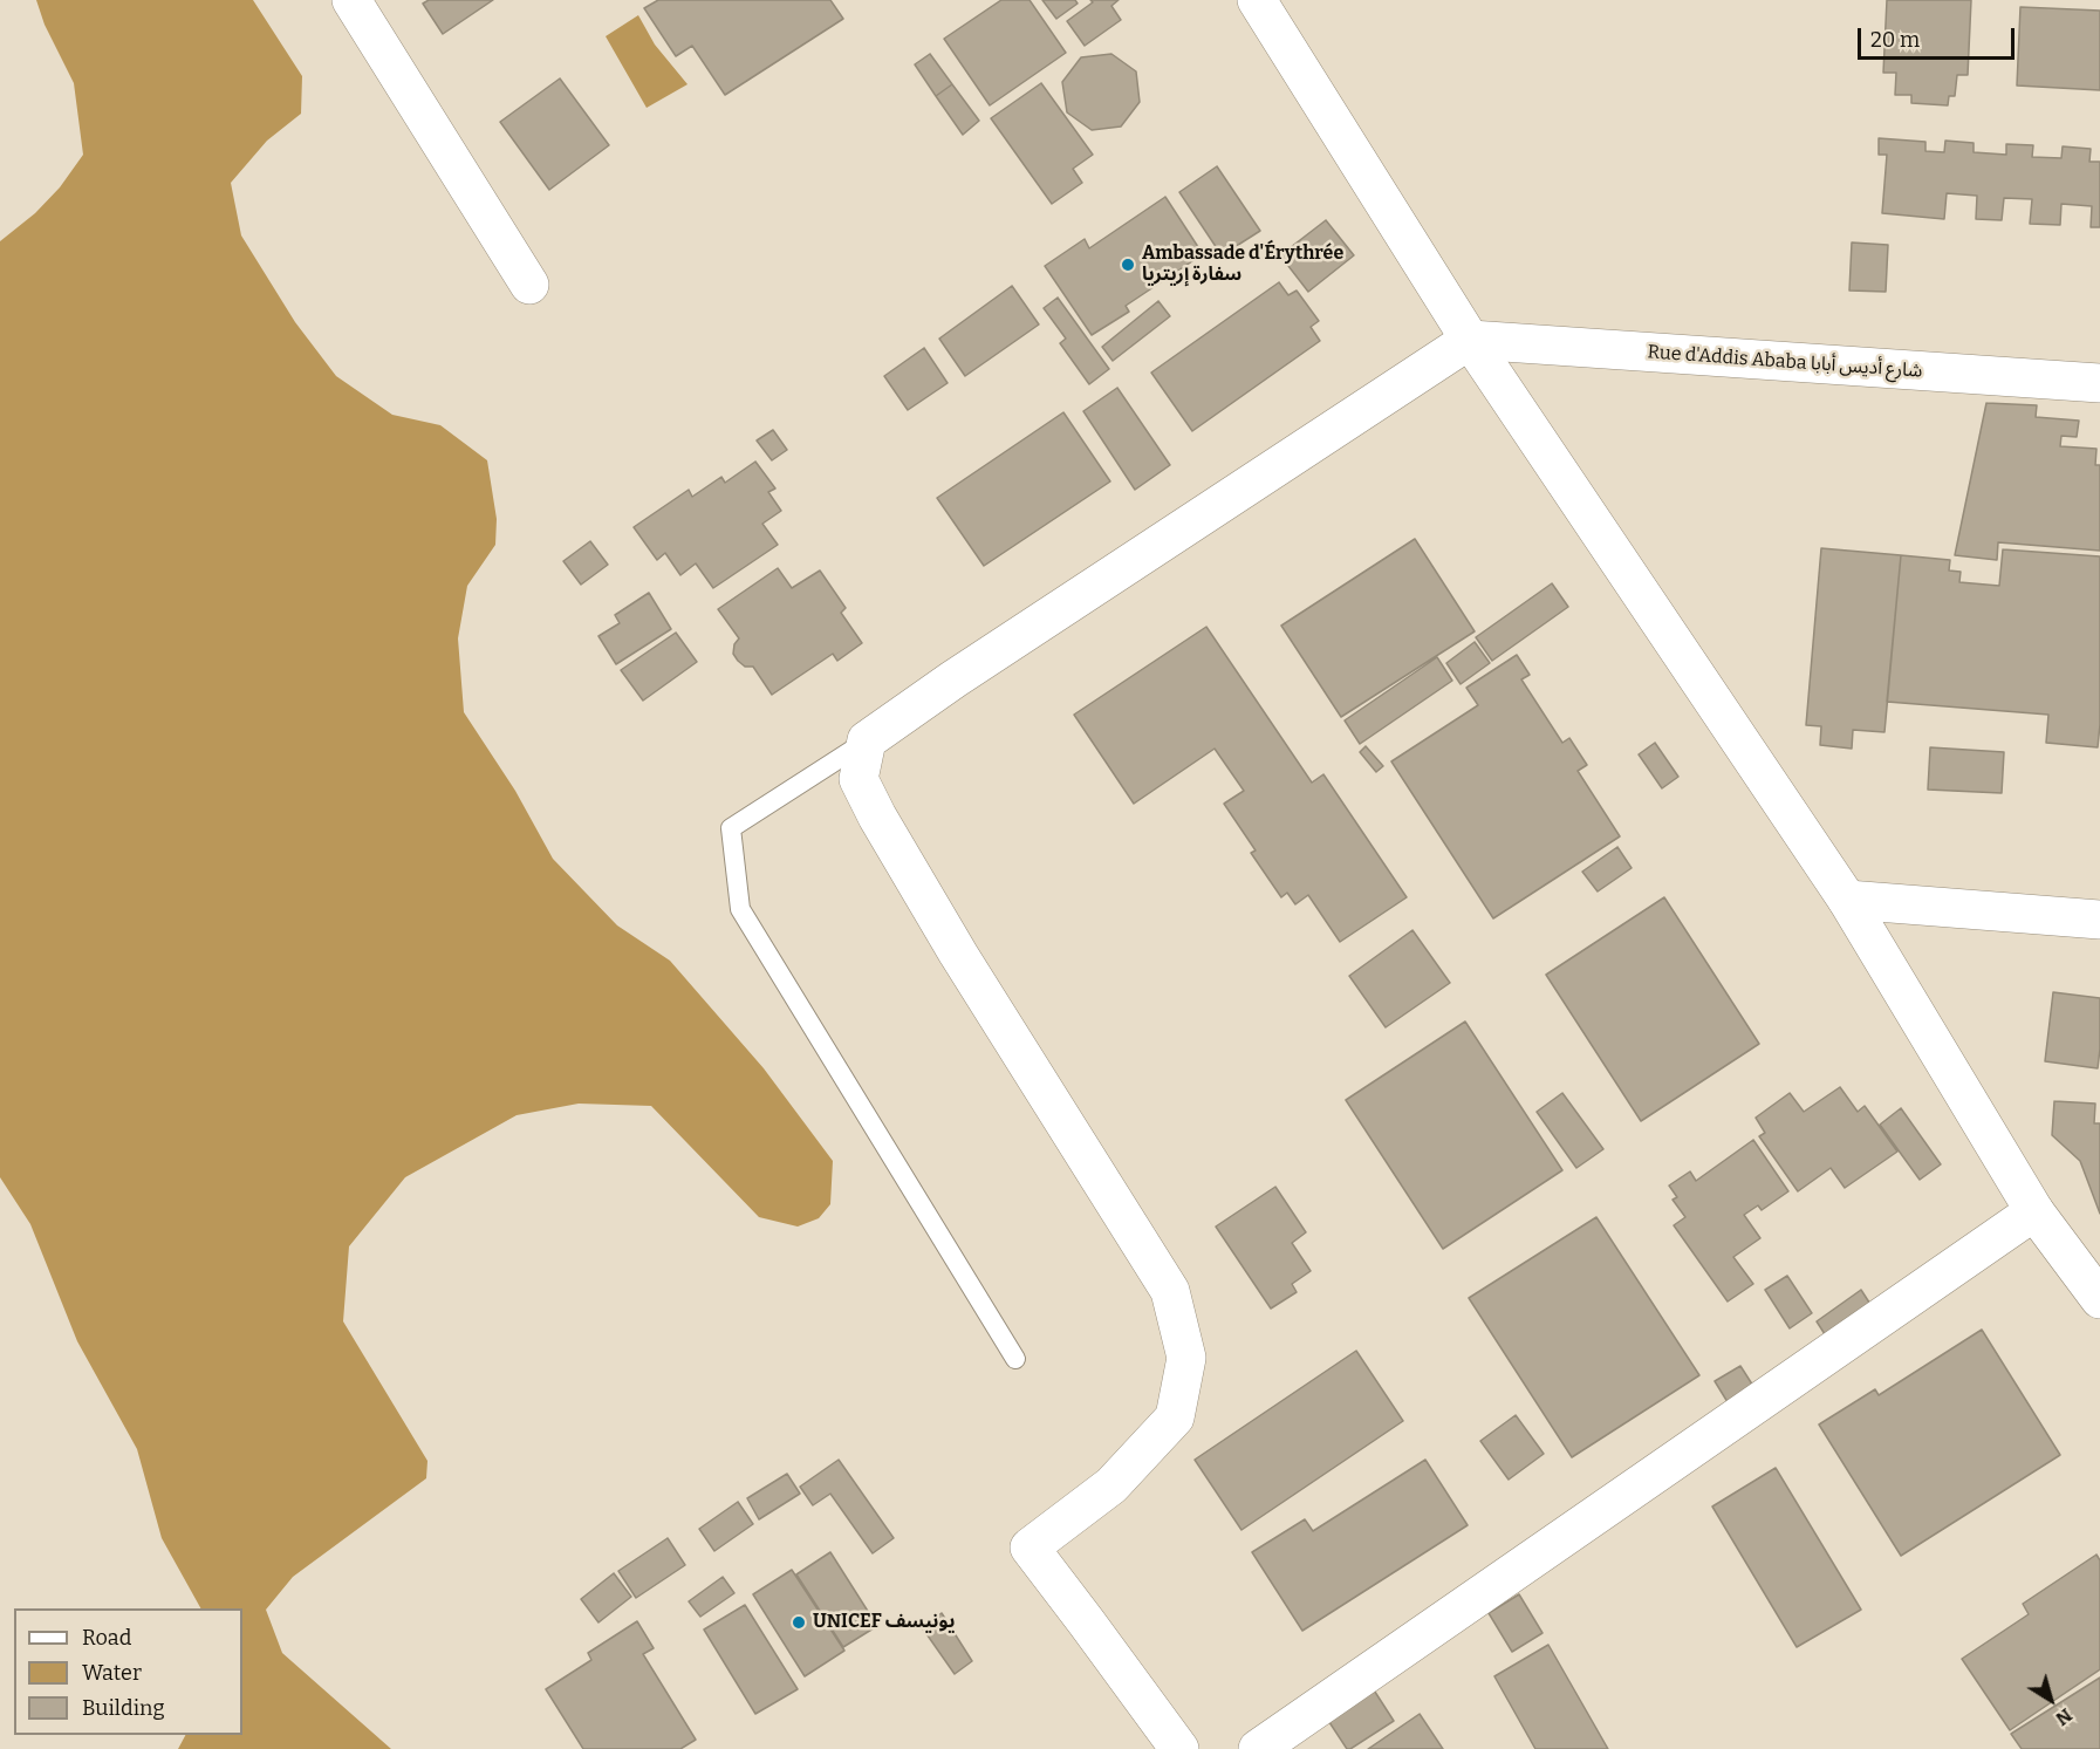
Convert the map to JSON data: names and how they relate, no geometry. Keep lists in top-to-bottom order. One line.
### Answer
{"streets":{"street":["Rue d'Addis Ababa شارع أديس أبابا"]},"places":["Ambassade d'Érythrée سفارة إريتريا","UNICEF يونيسف"],"legend":["Road","Water","Building"],"scale_bar":"20 m","north":"bottom right"}
